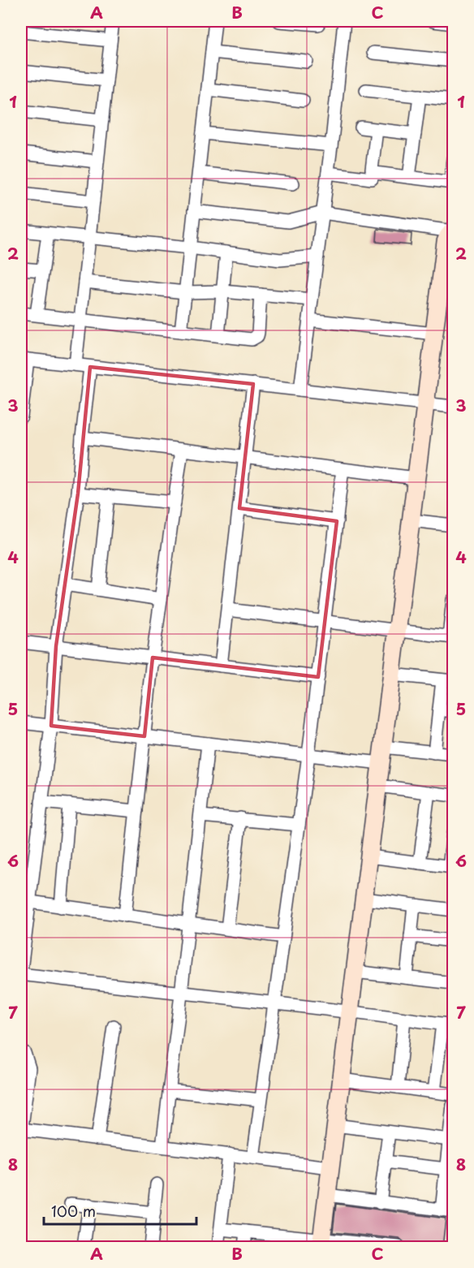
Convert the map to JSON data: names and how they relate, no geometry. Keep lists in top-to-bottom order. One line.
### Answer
{"scale_bar":"100 m","grid":{"columns":["A","B","C"],"rows":["1","2","3","4","5","6","7","8"]}}
